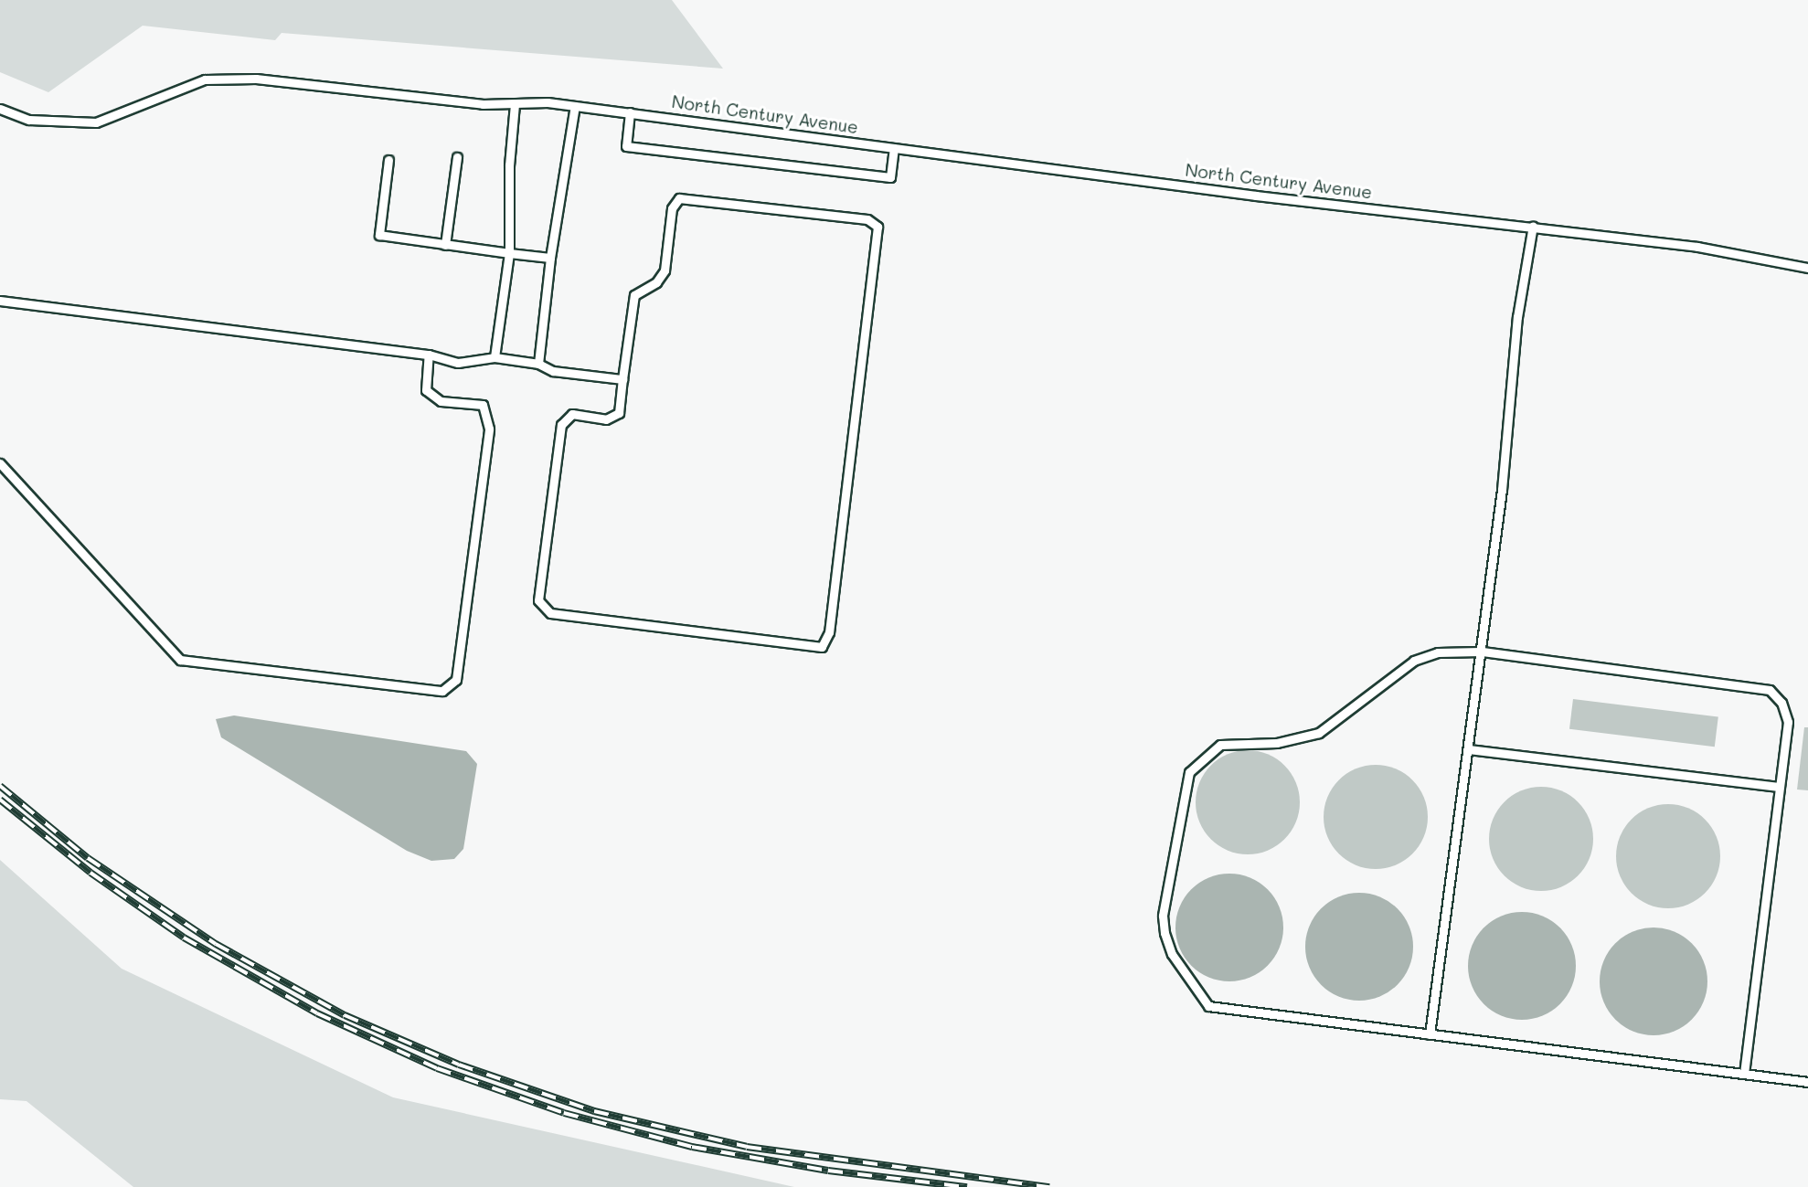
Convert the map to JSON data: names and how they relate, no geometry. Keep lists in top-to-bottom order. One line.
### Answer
{"streets":{"lane":["North Century Avenue"]}}
